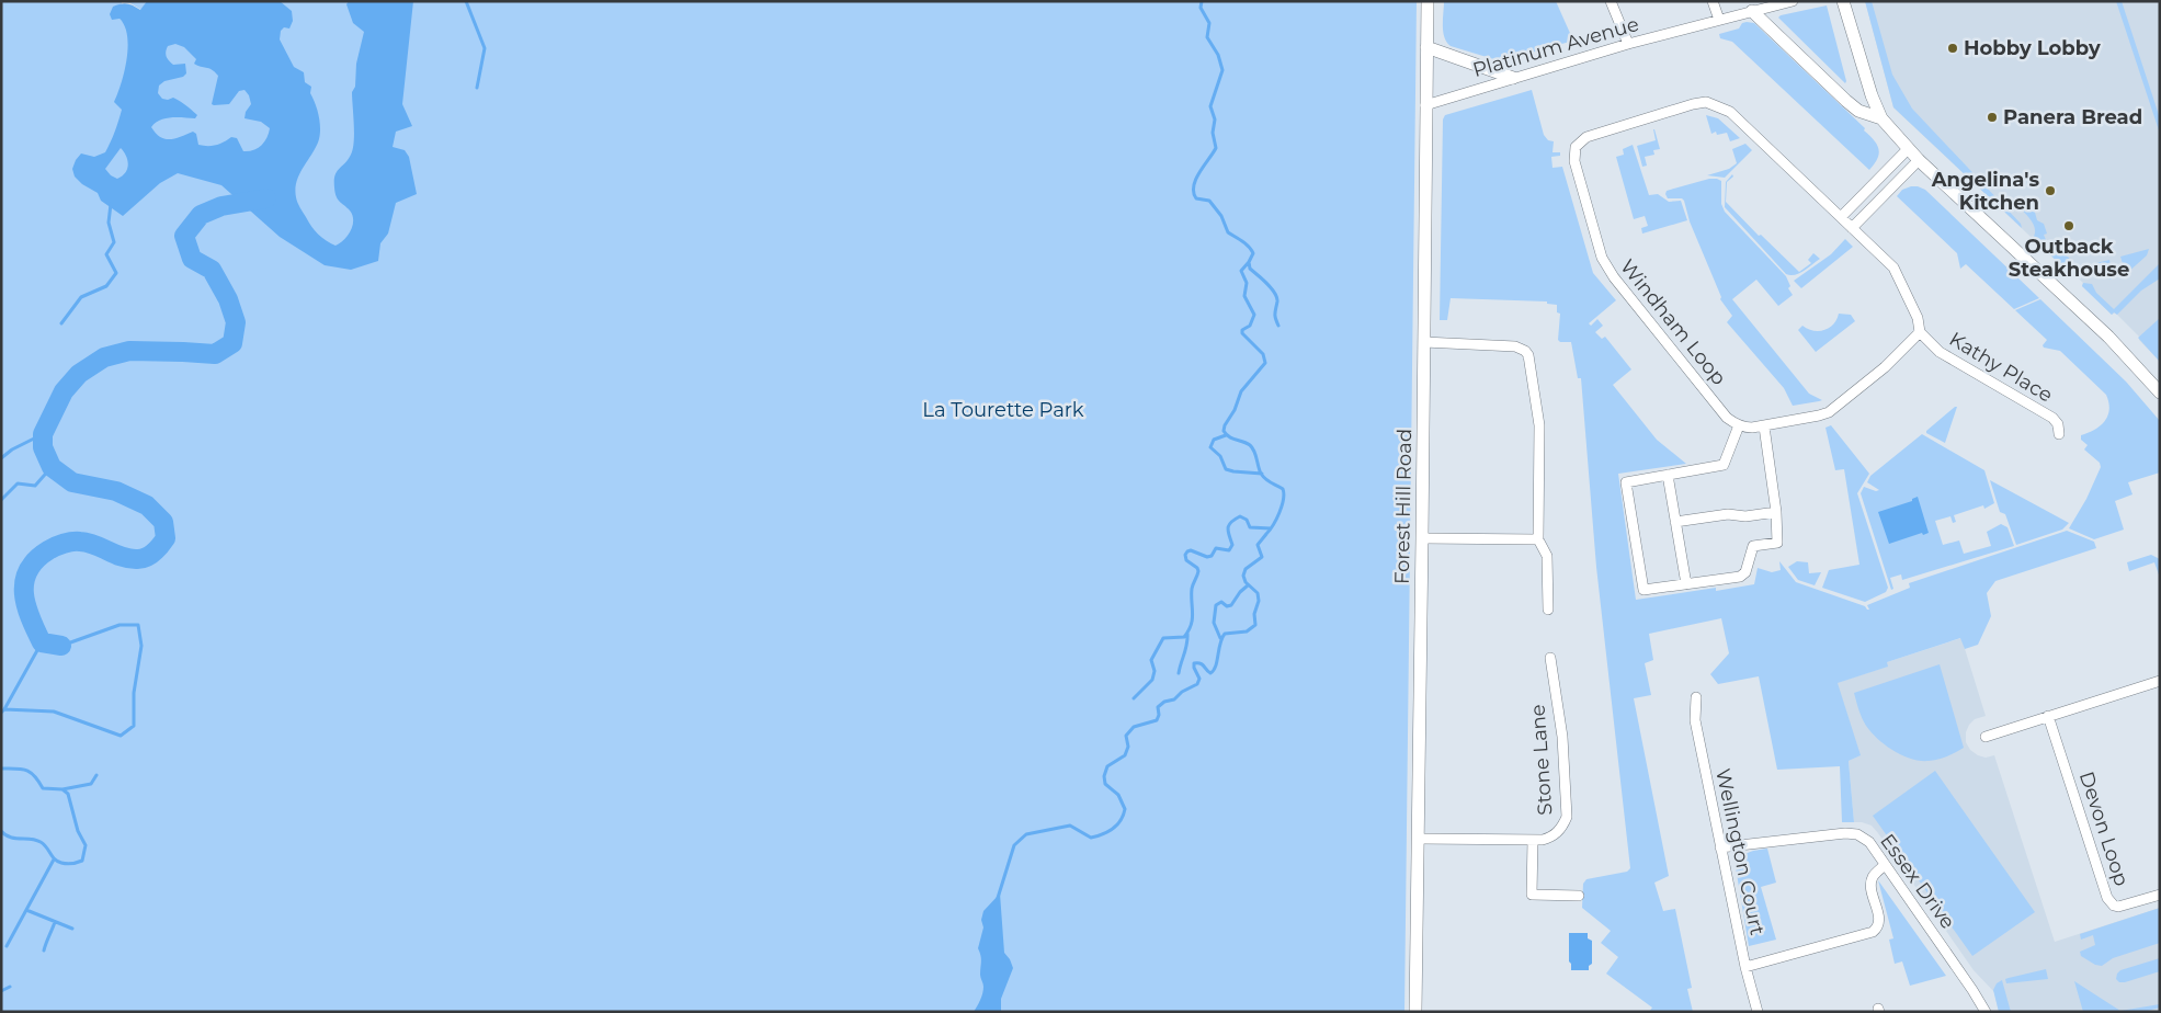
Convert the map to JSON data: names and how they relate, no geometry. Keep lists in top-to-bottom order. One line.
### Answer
{"streets":{"street":["Platinum Avenue","Windham Loop","Kathy Place","Forest Hill Road","Stone Lane","Devon Loop","Wellington Court","Essex Drive"]},"crossings":[["Platinum Avenue","Forest Hill Road"],["Windham Loop","Kathy Place"],["Forest Hill Road","Stone Lane"],["Wellington Court","Essex Drive"]],"parks":["La Tourette Park"],"places":["Hobby Lobby","Panera Bread","Angelina's Kitchen","Outback Steakhouse"]}
